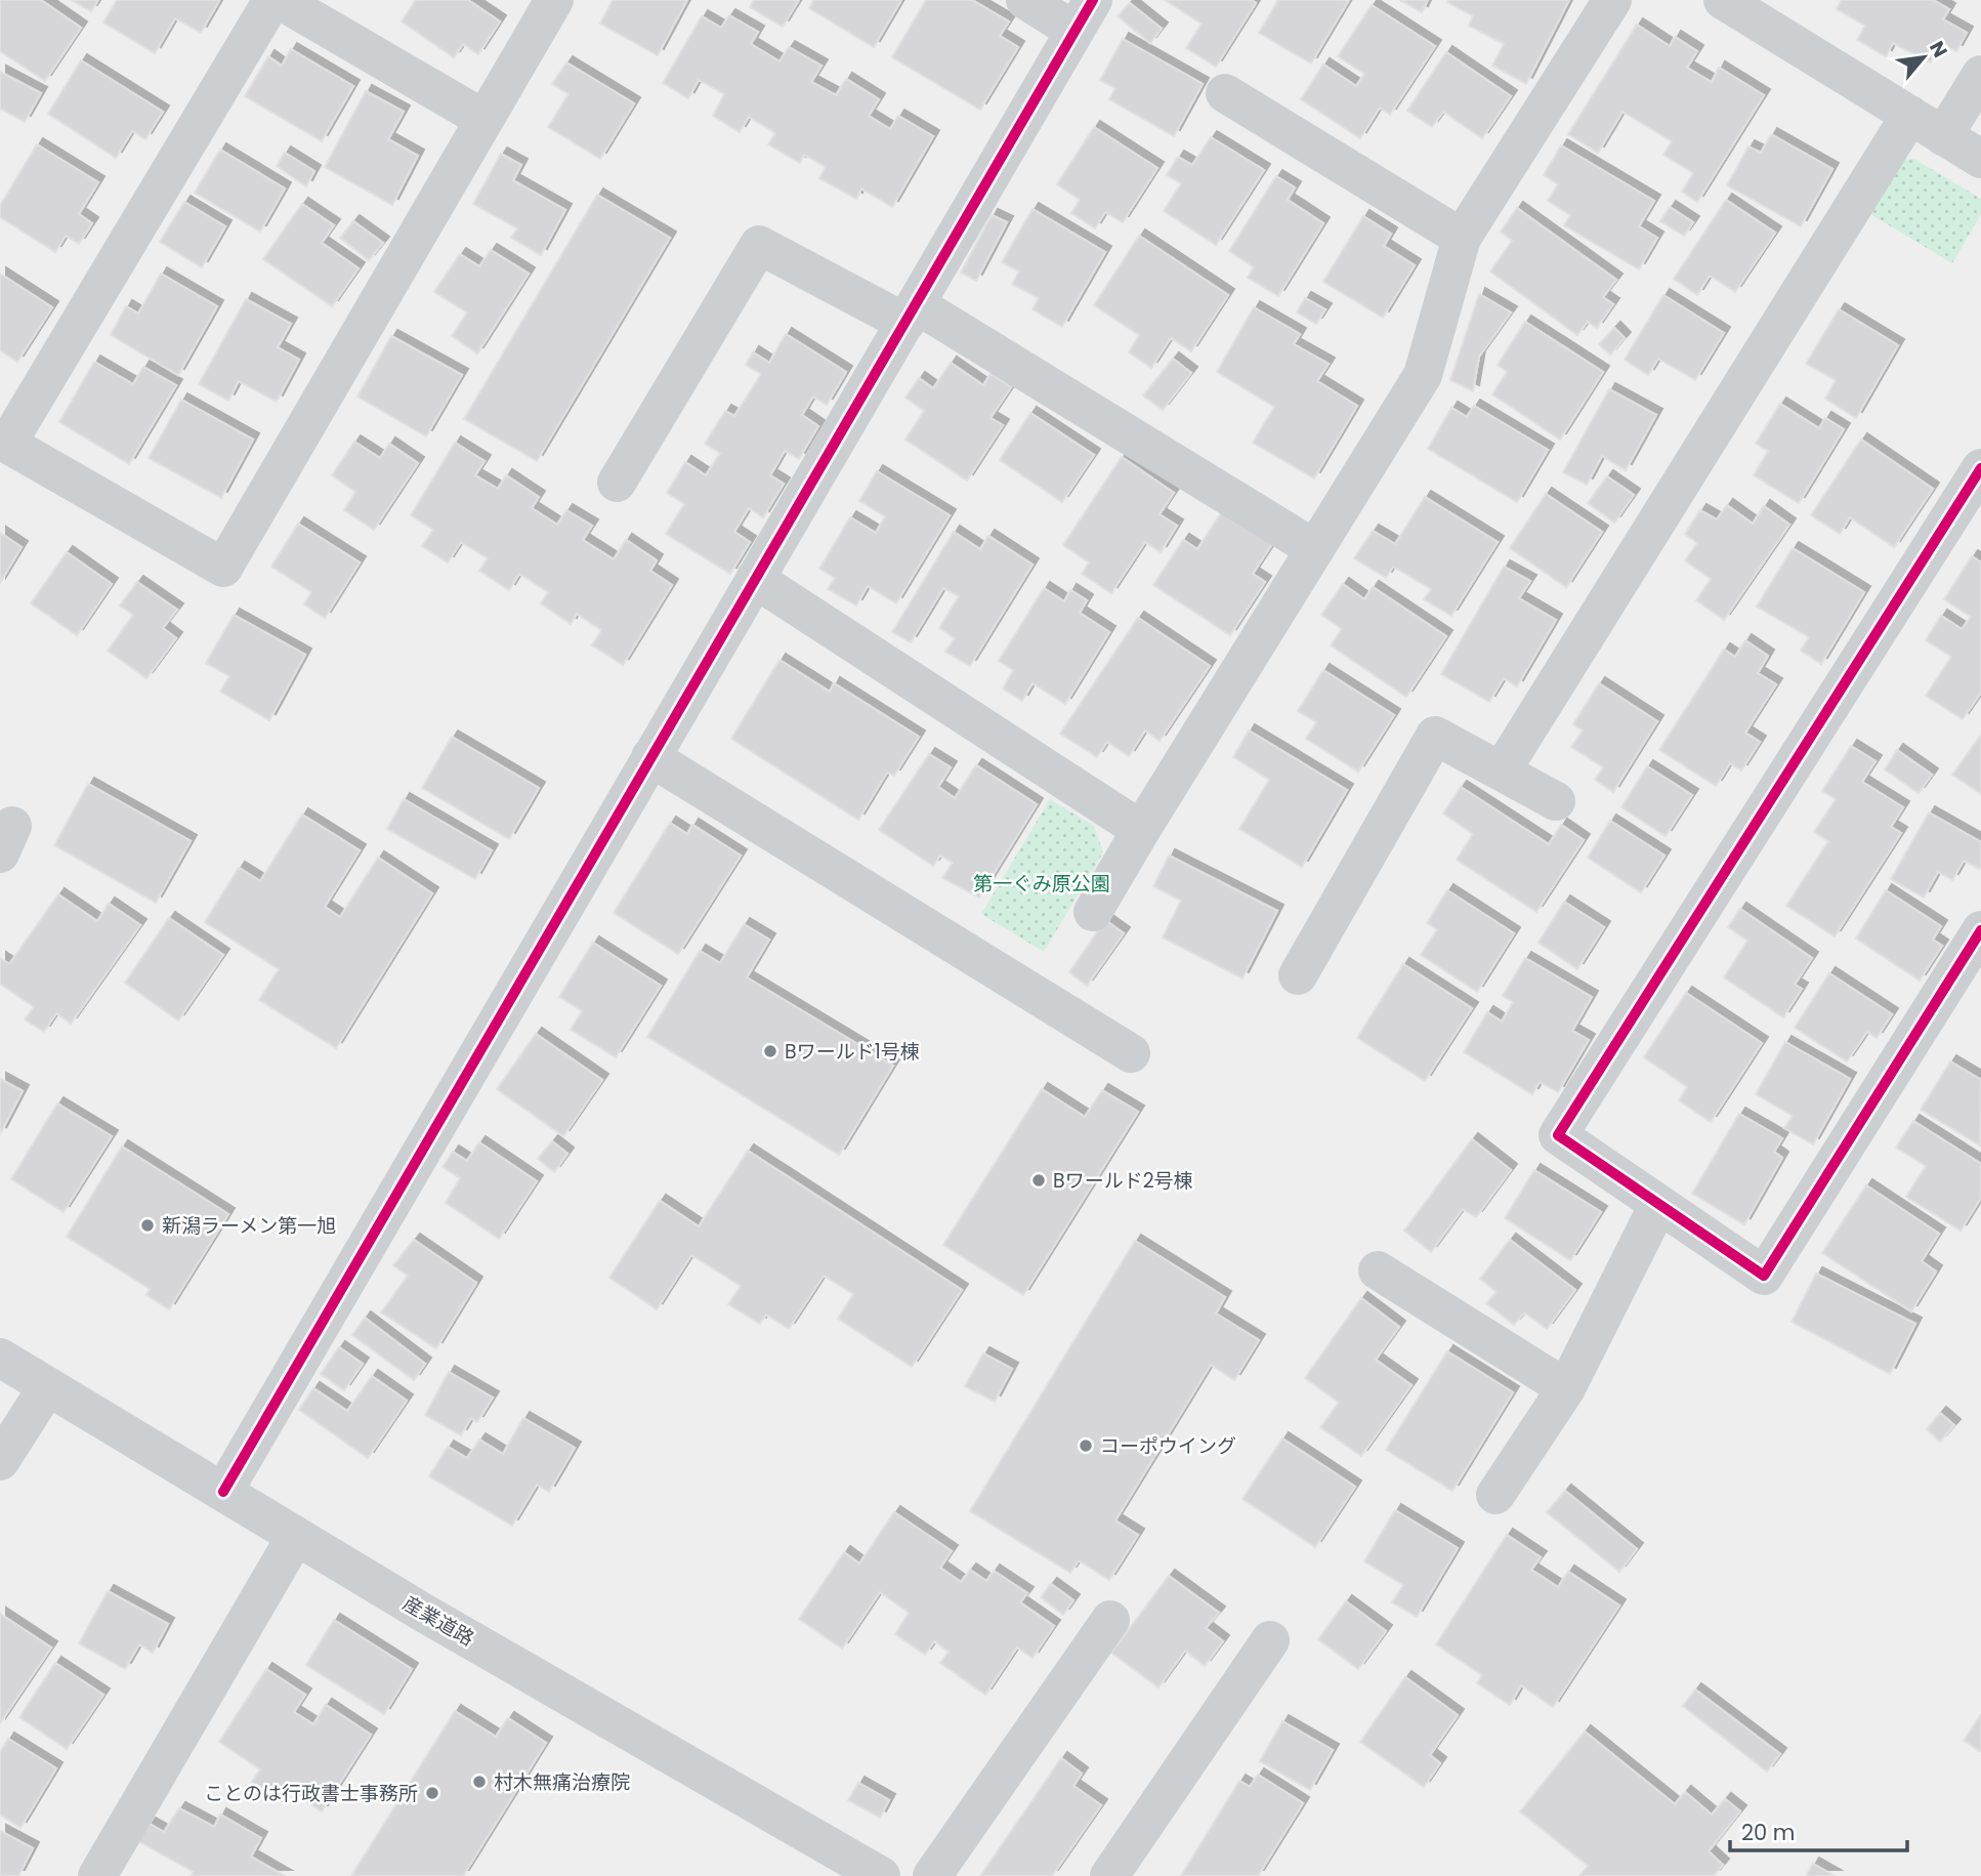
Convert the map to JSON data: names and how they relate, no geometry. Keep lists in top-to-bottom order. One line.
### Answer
{"streets":{"street":["産業道路"]},"parks":["第一ぐみ原公園"],"places":["Bワールド1号棟","Bワールド2号棟","新潟ラーメン第一旭","コーポウイング","村木無痛治療院","ことのは行政書士事務所"],"scale_bar":"20 m","north":"top right"}
